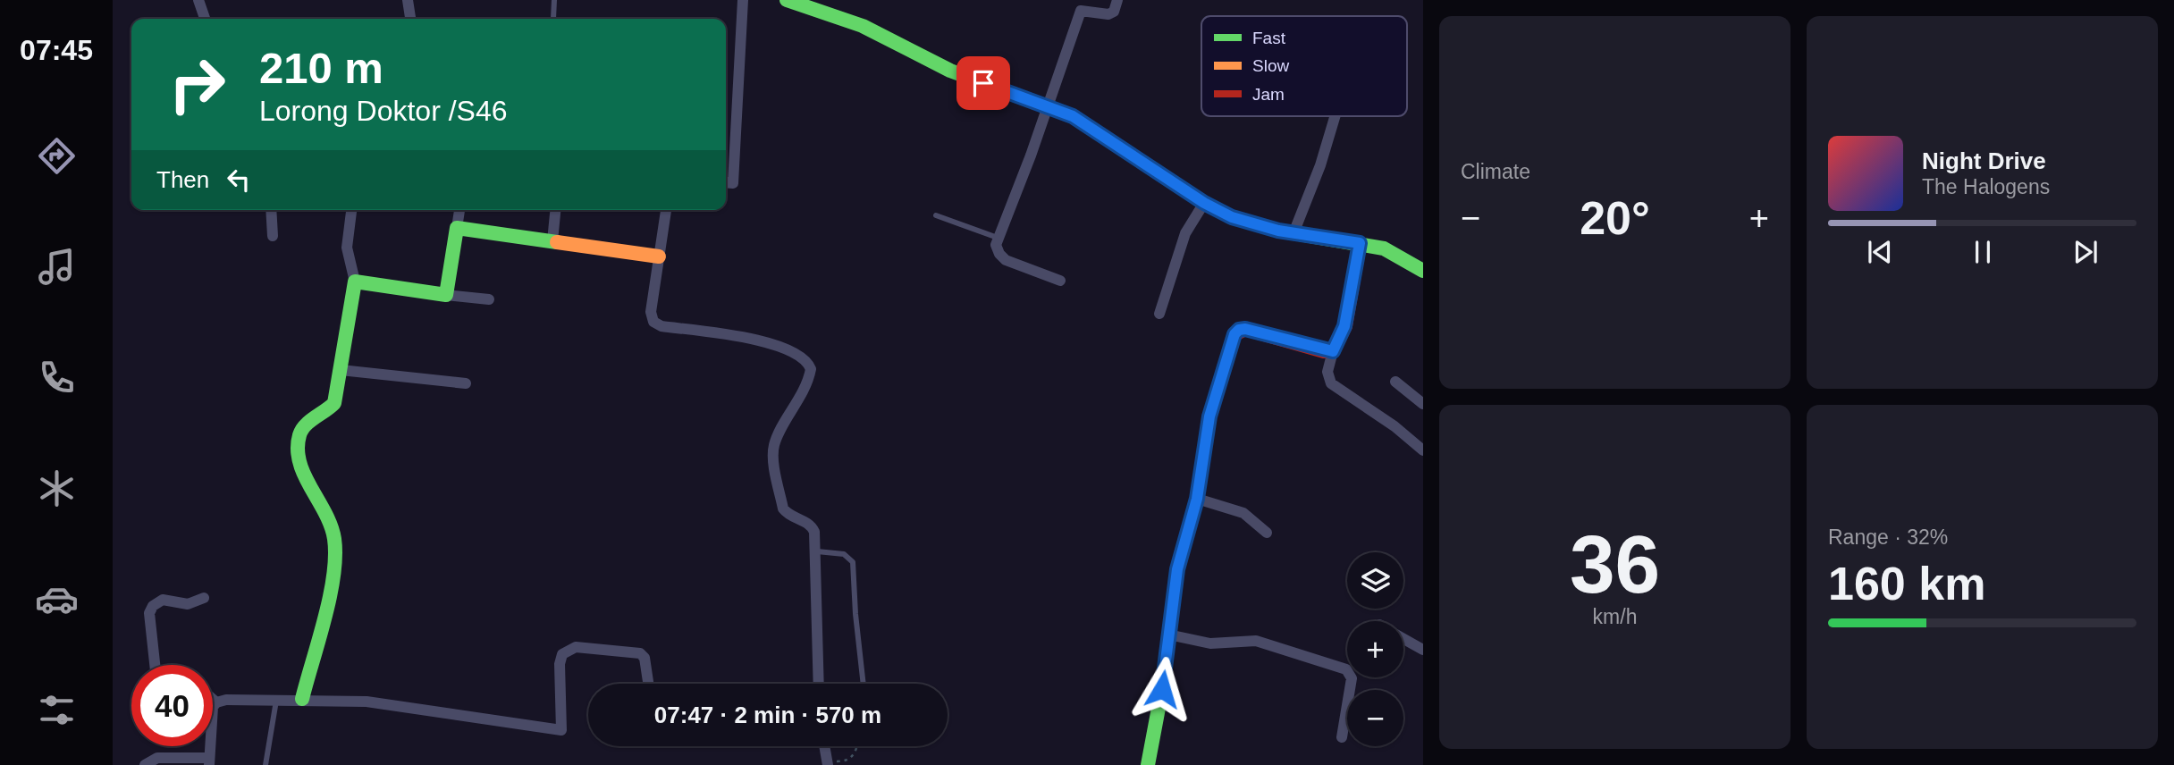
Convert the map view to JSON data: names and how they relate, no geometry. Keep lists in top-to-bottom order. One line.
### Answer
{"legend":["Fast","Slow","Jam"],"page":{"tabs":"07:45","tile":["Climate",["36","km/h"],["Range · 32%","160 km"]],"turn":["210 m","Lorong Doktor /S46"],"song":["Night Drive","The Halogens"],"then":"Then","heat":["−","20°","+"],"map_buttons":["+","−"],"limit":"40","trip":"07:47 · 2 min · 570 m"}}
